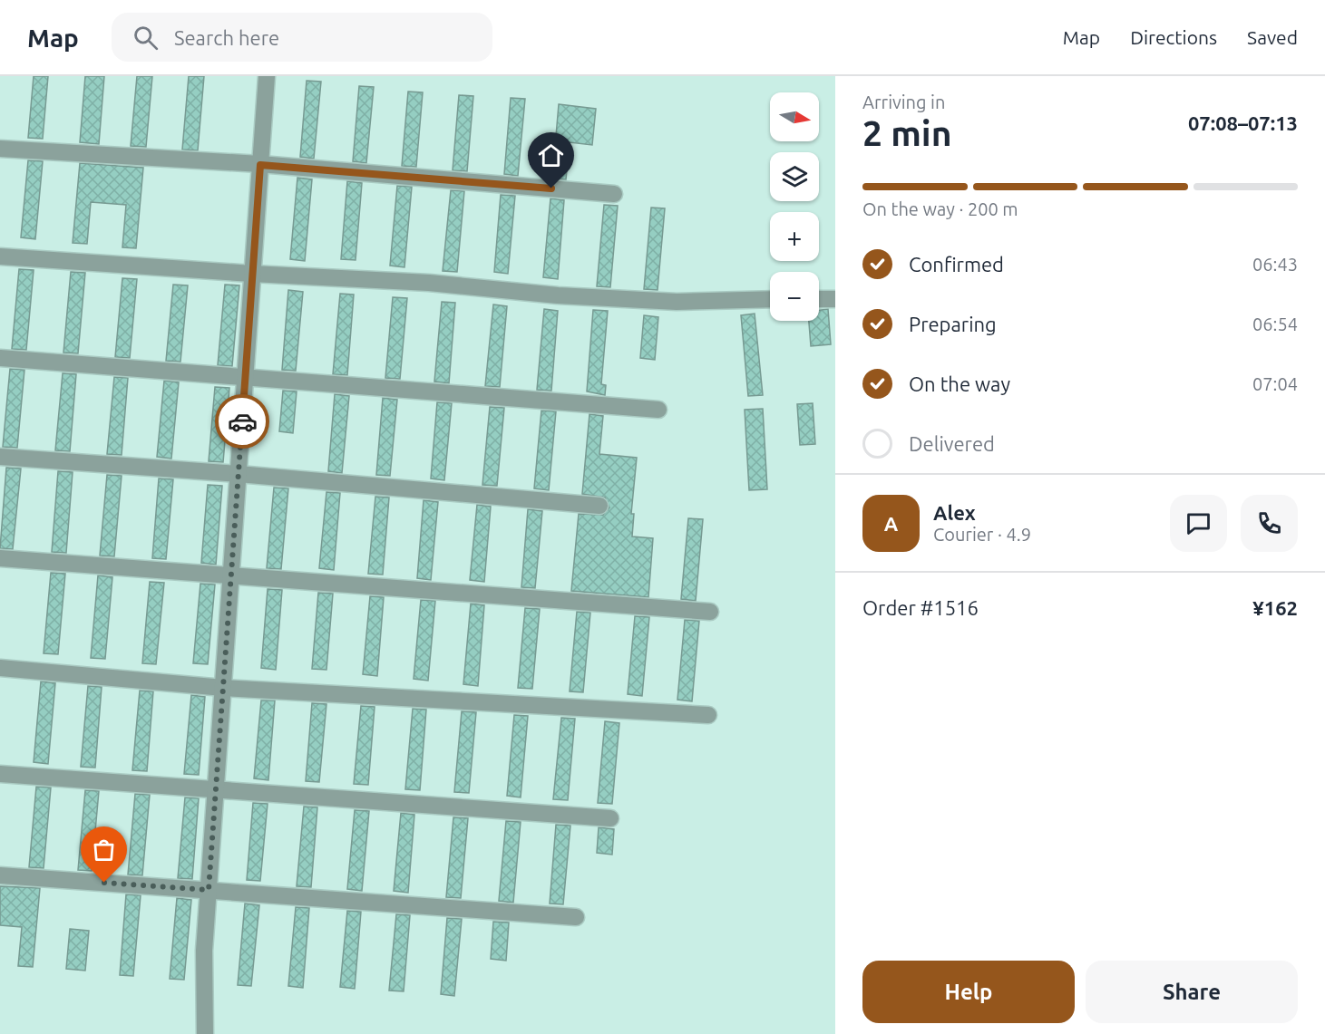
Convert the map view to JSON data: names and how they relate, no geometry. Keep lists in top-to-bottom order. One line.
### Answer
{"north":"right","page":{"header":"Map","search":"Search here","nav":["Map","Directions","Saved"],"heading":["2 min","Arriving in","07:08–07:13"],"panel":["Alex","Courier · 4.9","Order #1516","¥162"],"map_buttons":["+","−"],"bar":"On the way · 200 m","list":[["Confirmed","06:43"],["Preparing","06:54"],["On the way","07:04"],"Delivered"],"round":"A","buttons":["Help","Share"]}}
